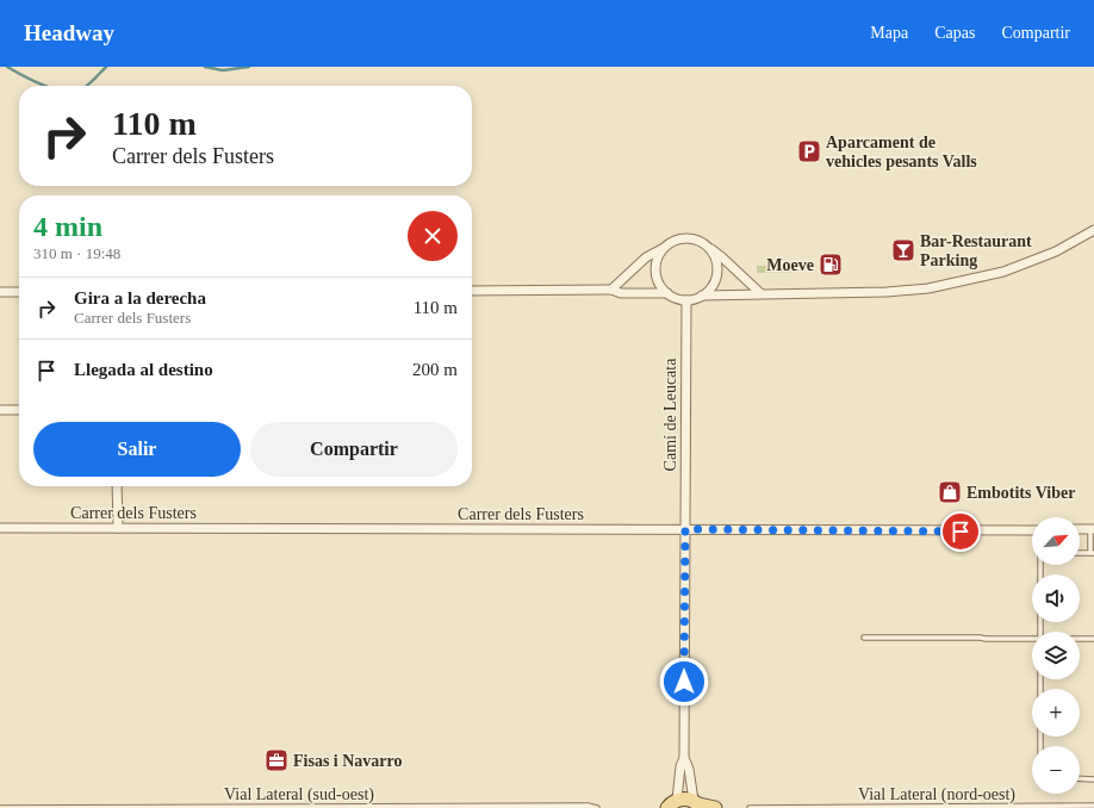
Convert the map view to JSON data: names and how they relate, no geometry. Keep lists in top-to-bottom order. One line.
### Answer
{"streets":{"street":["Camí de Leucata","Carrer dels Fusters"],"lane":["Vial Lateral (sud-oest)","Vial Lateral (nord-oest)"]},"crossings":[["Camí de Leucata","Carrer dels Fusters"]],"places":{"parking":["Aparcament de vehicles pesants Valls"],"bar":["Bar-Restaurant Parking"],"fuel station":["Moeve"],"shop":["Embotits Viber"],"office":["Fisas i Navarro"]},"north":"top right","page":{"header":"Headway","nav":["Mapa","Capas","Compartir"],"turn":["110 m","Carrer dels Fusters"],"heading":["4 min","310 m · 19:48"],"list":[{"name":"Gira a la derecha","note":"Carrer dels Fusters","value":"110 m"},{"name":"Llegada al destino","value":"200 m"}],"buttons":["Salir","Compartir"],"map_buttons":["+","−"]}}
